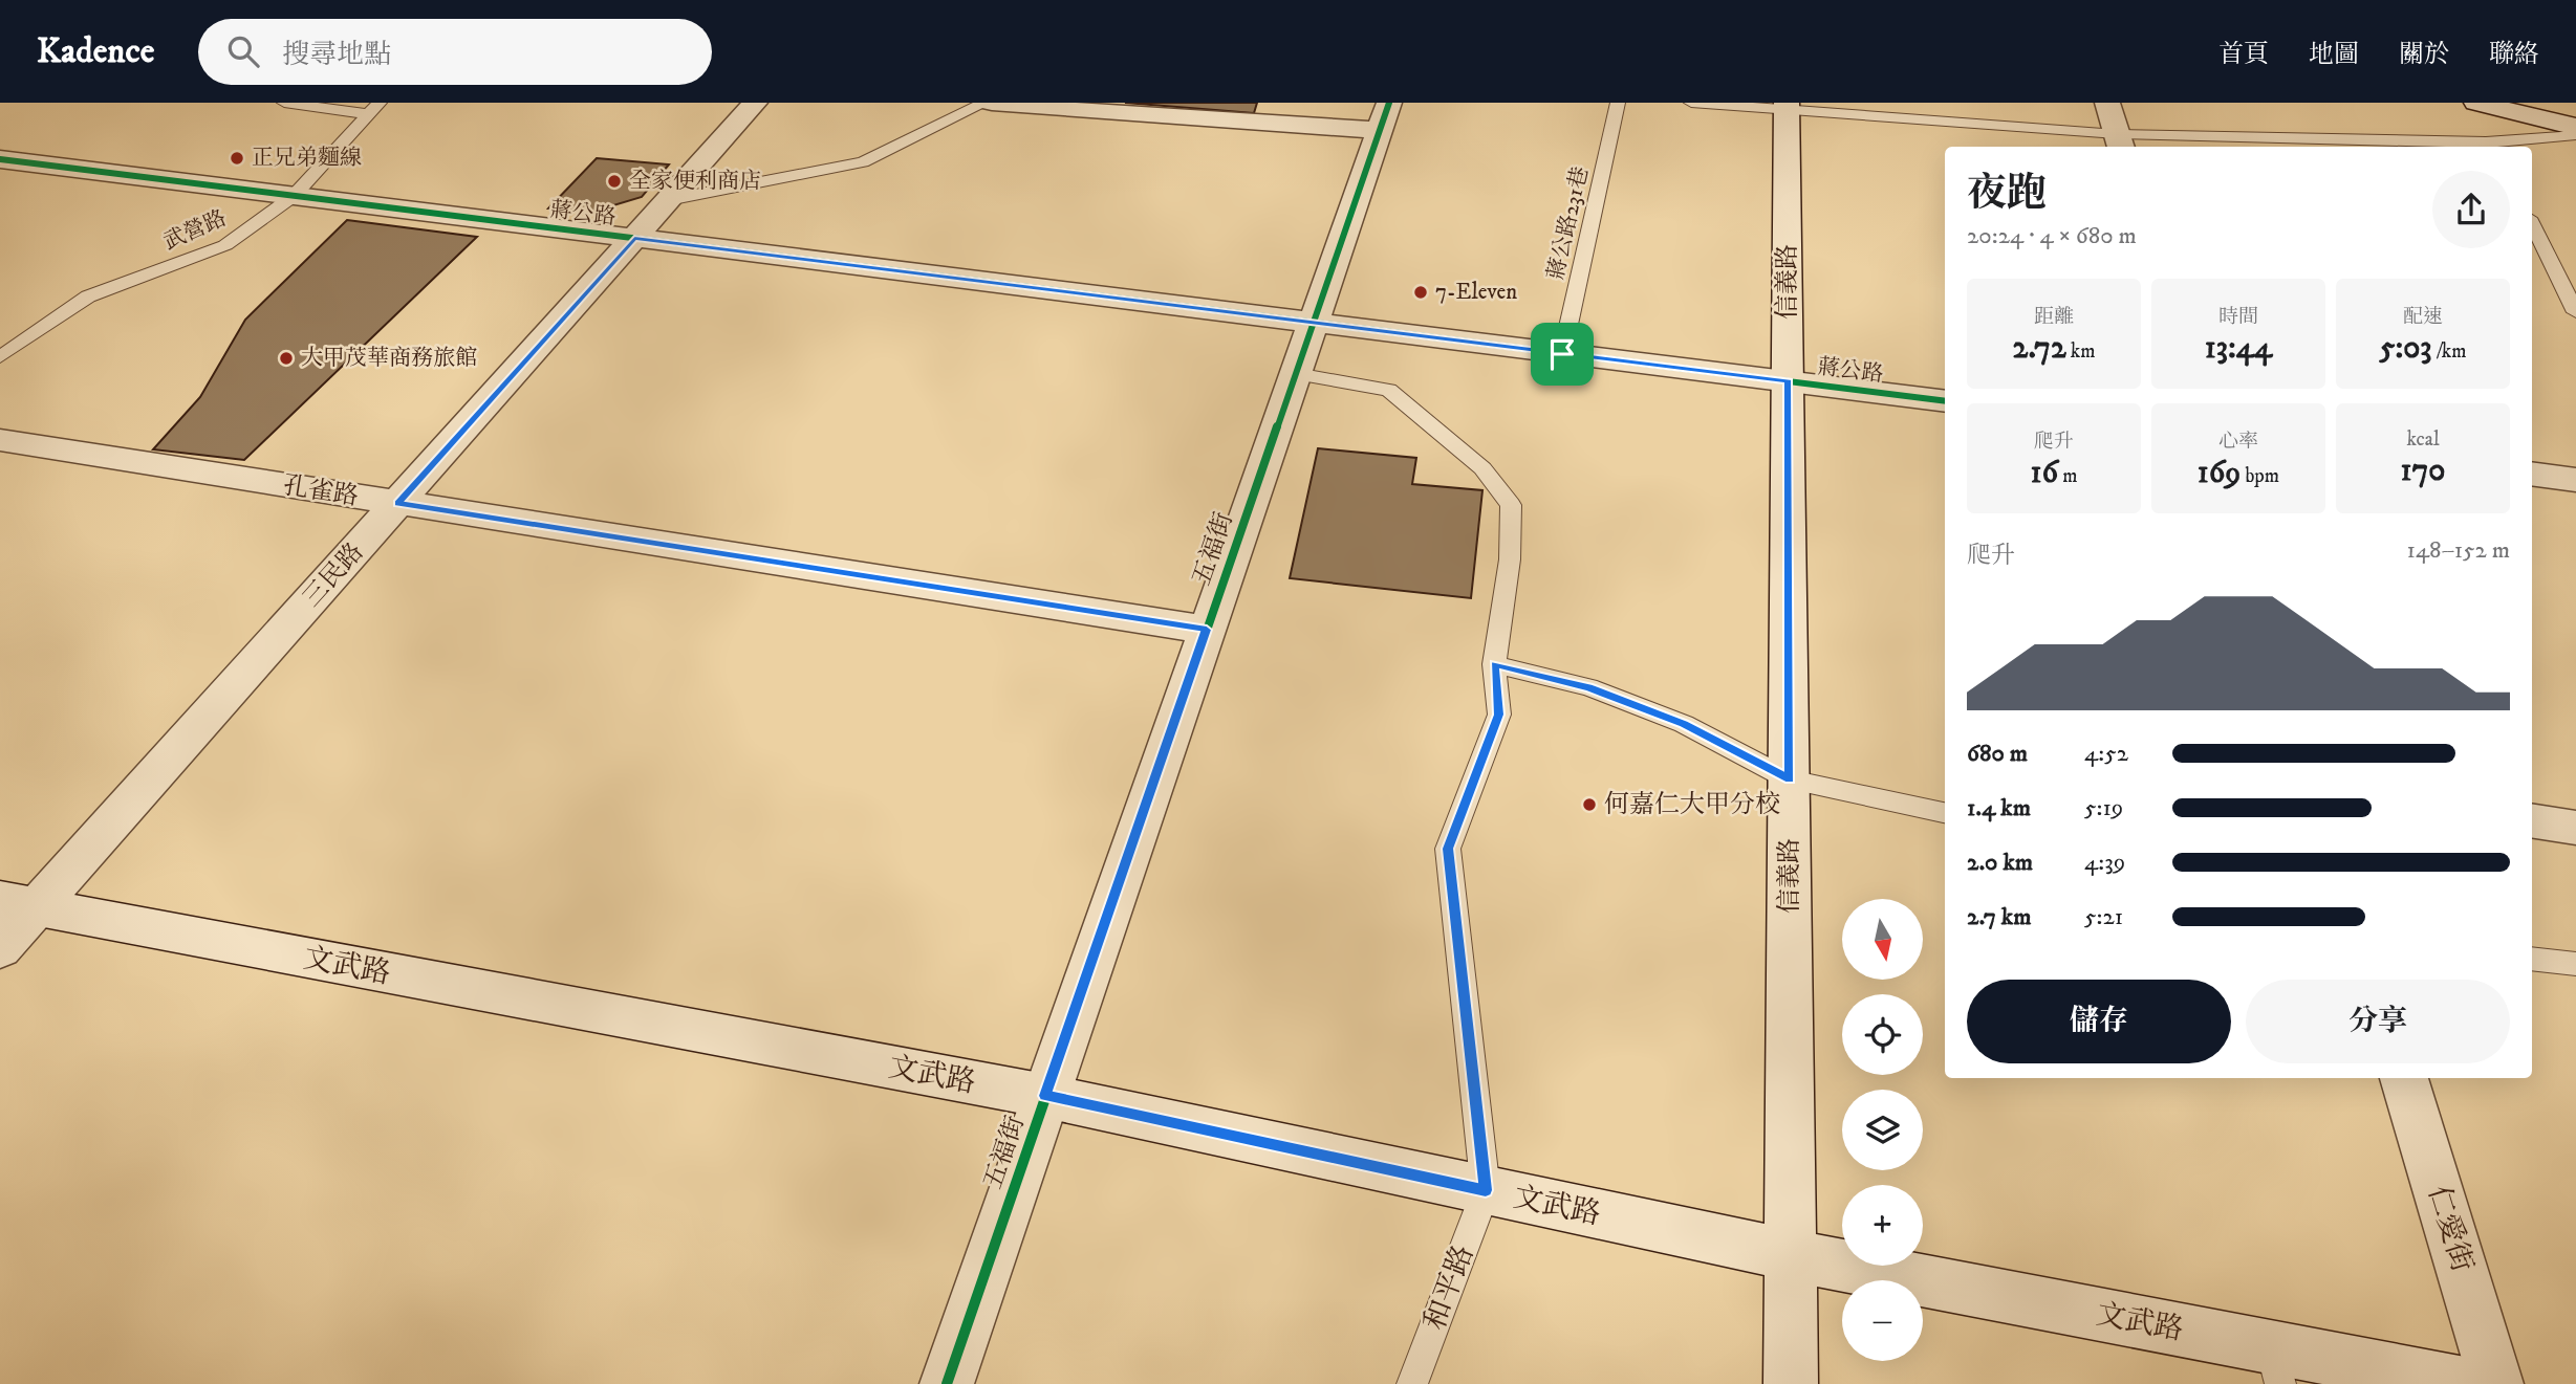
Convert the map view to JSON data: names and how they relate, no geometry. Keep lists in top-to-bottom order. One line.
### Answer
{"streets":{"street":["蔣公路","信義路","孔雀路","五福街","三民路","文武路","仁愛街"],"lane":["蔣公路231巷","武營路","和平路"]},"crossings":[["蔣公路","蔣公路231巷"],["蔣公路","武營路"],["蔣公路","信義路"],["蔣公路","五福街"],["蔣公路","三民路"],["信義路","文武路"],["孔雀路","五福街"],["孔雀路","三民路"],["五福街","文武路"],["三民路","文武路"],["文武路","和平路"]],"places":["正兄弟麵線","全家便利商店","7-Eleven","大甲茂華商務旅館","何嘉仁大甲分校"],"north":"bottom","page":{"header":"Kadence","search":"搜尋地點","nav":["首頁","地圖","關於","聯絡"],"heading":["夜跑","20:24 · 4 × 680 m"],"stats":[["距離","2.72 km"],["時間","13:44"],["配速","5:03 /km"],["爬升","16 m"],["心率","169 bpm"],["kcal","170"]],"chart":["爬升","148–152 m"],"list":[{"name":"680 m","note":"4:52"},{"name":"1.4 km","note":"5:19"},{"name":"2.0 km","note":"4:39"},{"name":"2.7 km","note":"5:21"}],"map_buttons":["+","−"],"buttons":["儲存","分享"]}}
